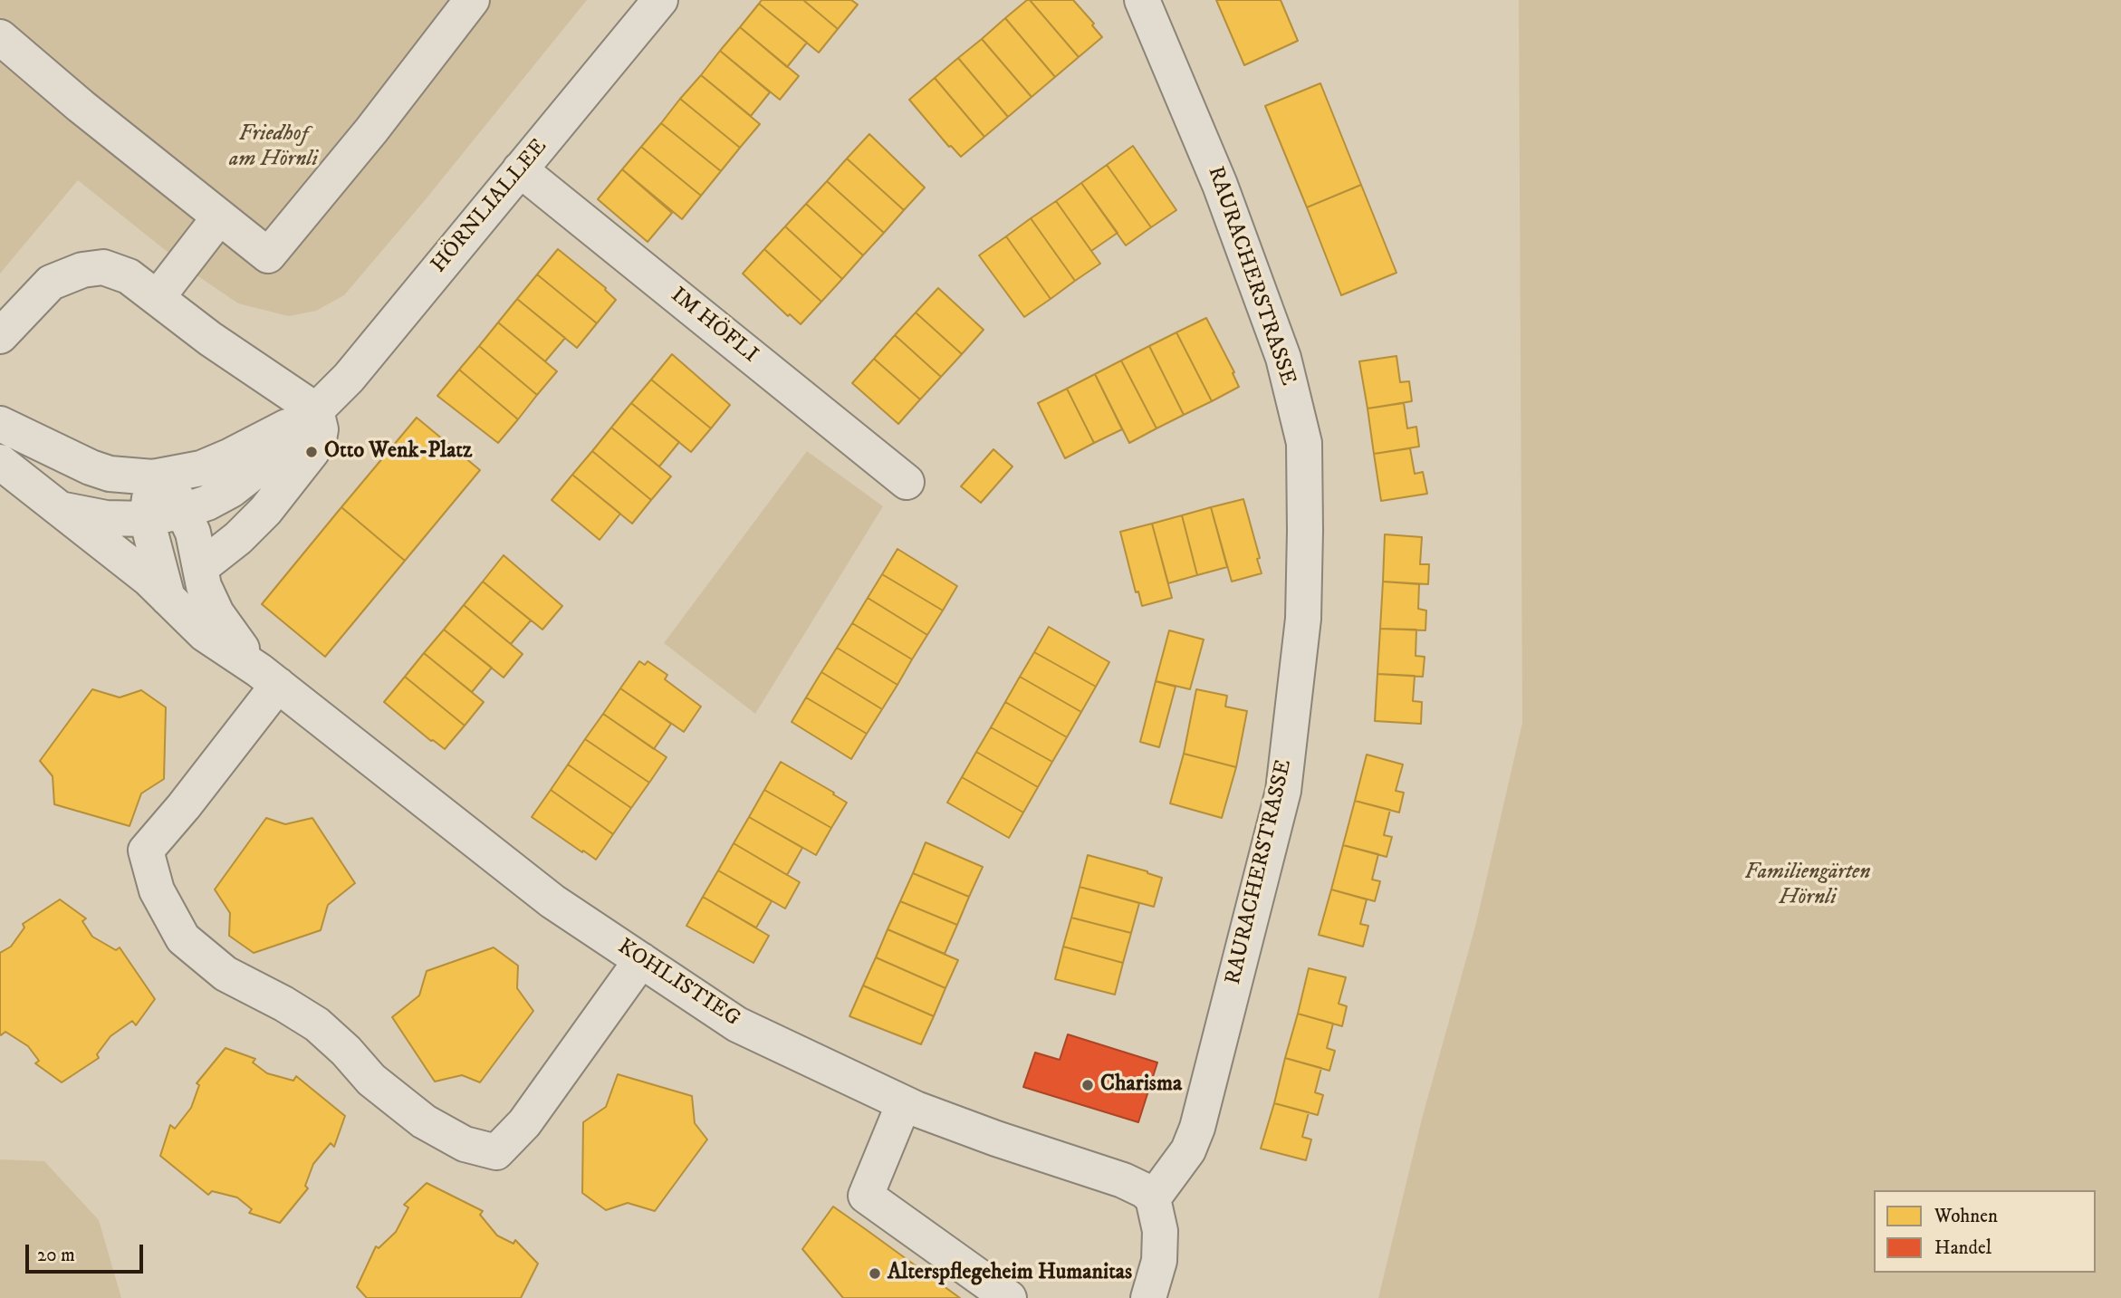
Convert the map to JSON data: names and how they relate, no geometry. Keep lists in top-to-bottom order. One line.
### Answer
{"streets":{"street":["HÖRNLIALLEE","RAURACHERSTRASSE","IM HÖFLI","KOHLISTIEG"]},"crossings":[["HÖRNLIALLEE","IM HÖFLI"],["HÖRNLIALLEE","KOHLISTIEG"],["RAURACHERSTRASSE","KOHLISTIEG"]],"parks":["Friedhof am Hörnli","Familiengärten Hörnli"],"places":["Otto Wenk-Platz","Charisma","Alterspflegeheim Humanitas"],"legend":["Wohnen","Handel"],"scale_bar":"20 m"}
